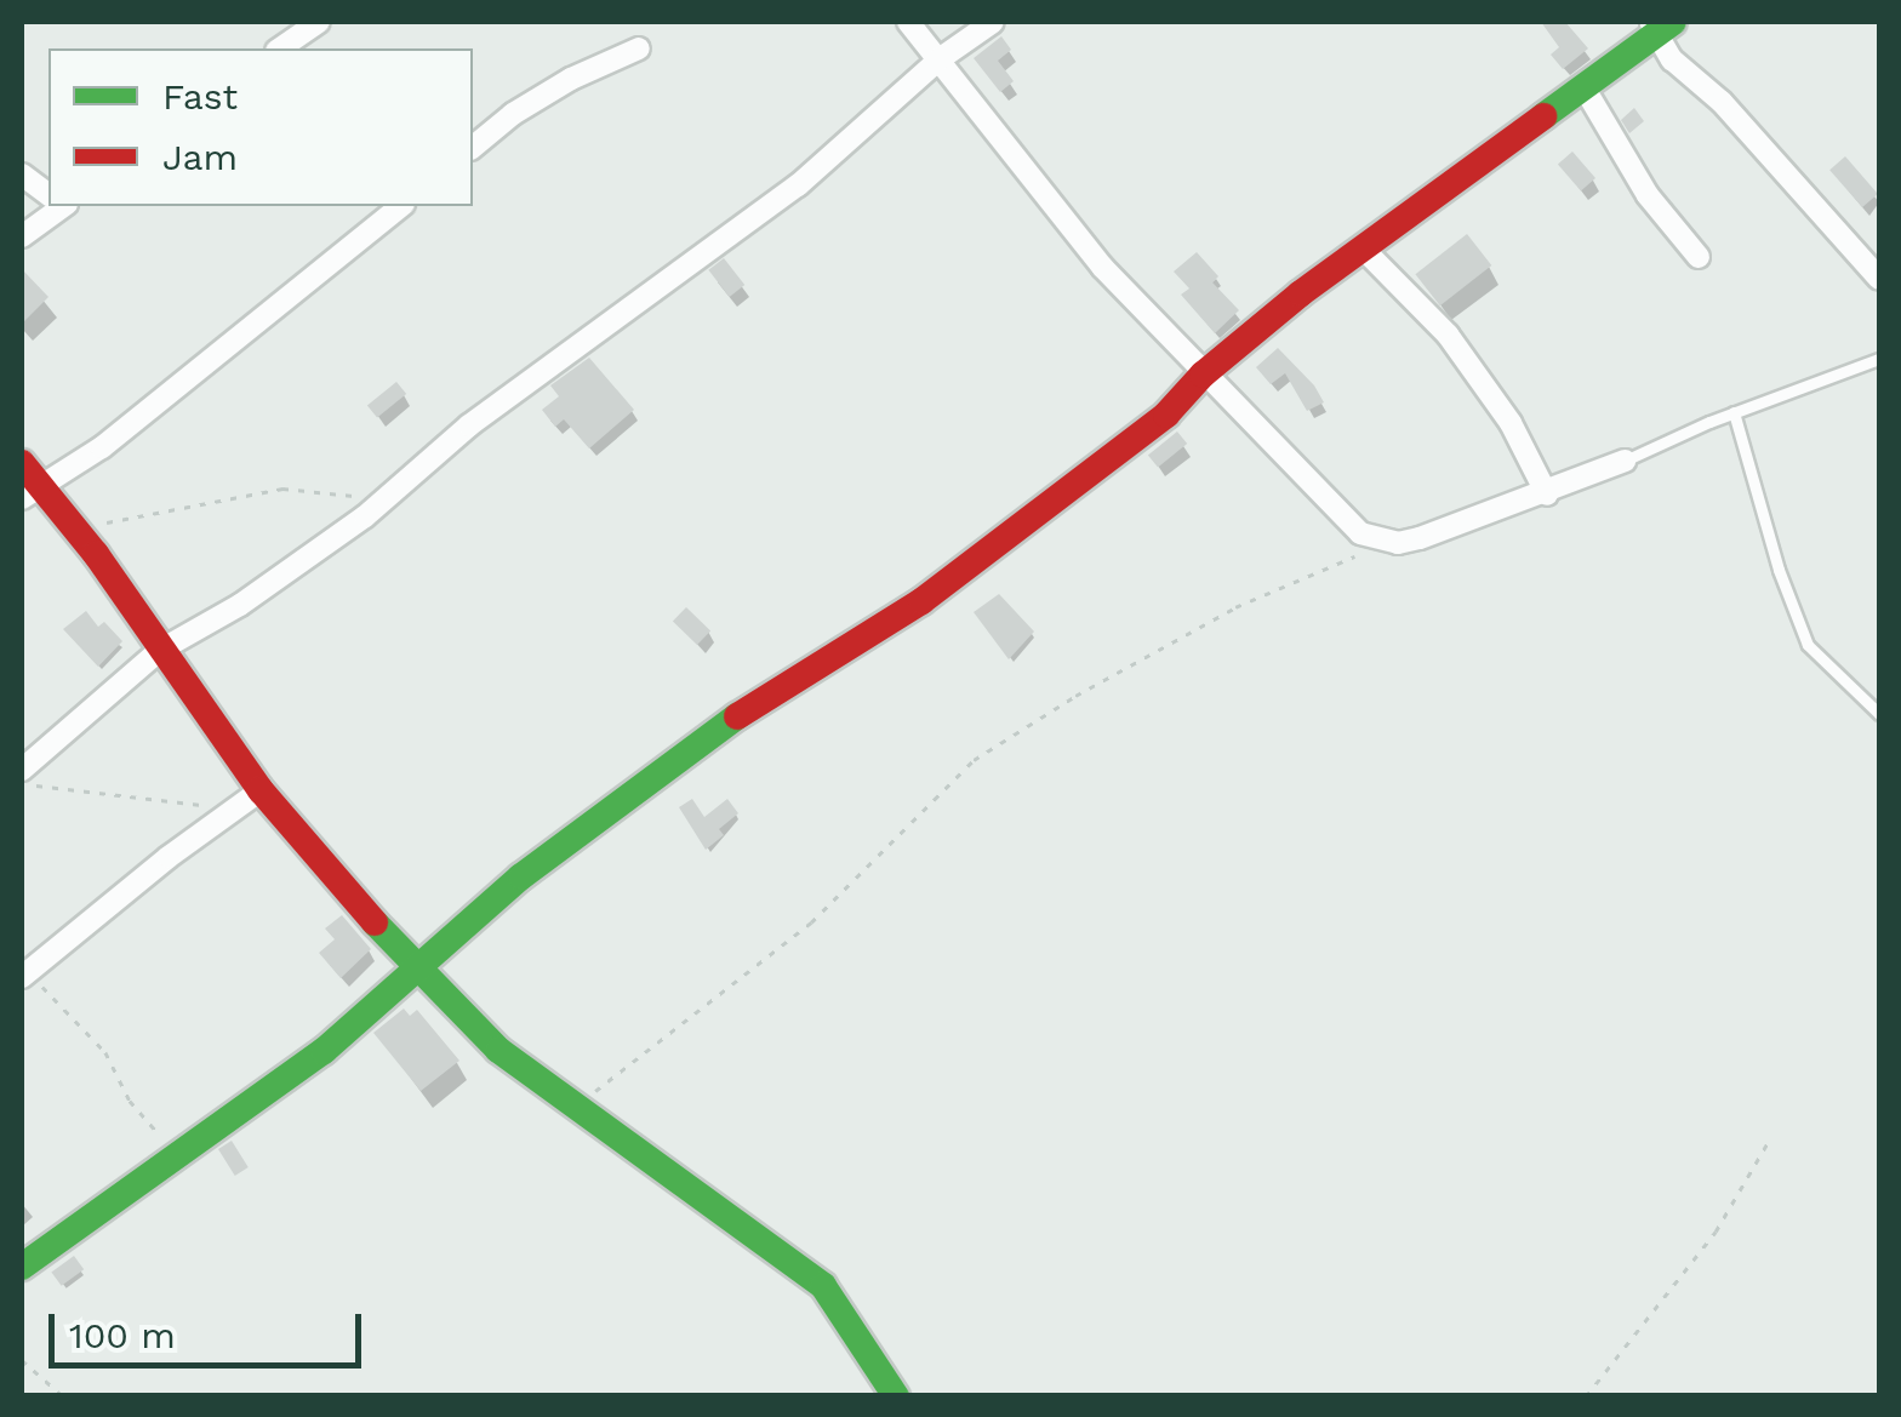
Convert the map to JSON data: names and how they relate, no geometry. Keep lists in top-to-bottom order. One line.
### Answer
{"legend":["Fast","Jam"],"scale_bar":"100 m"}
